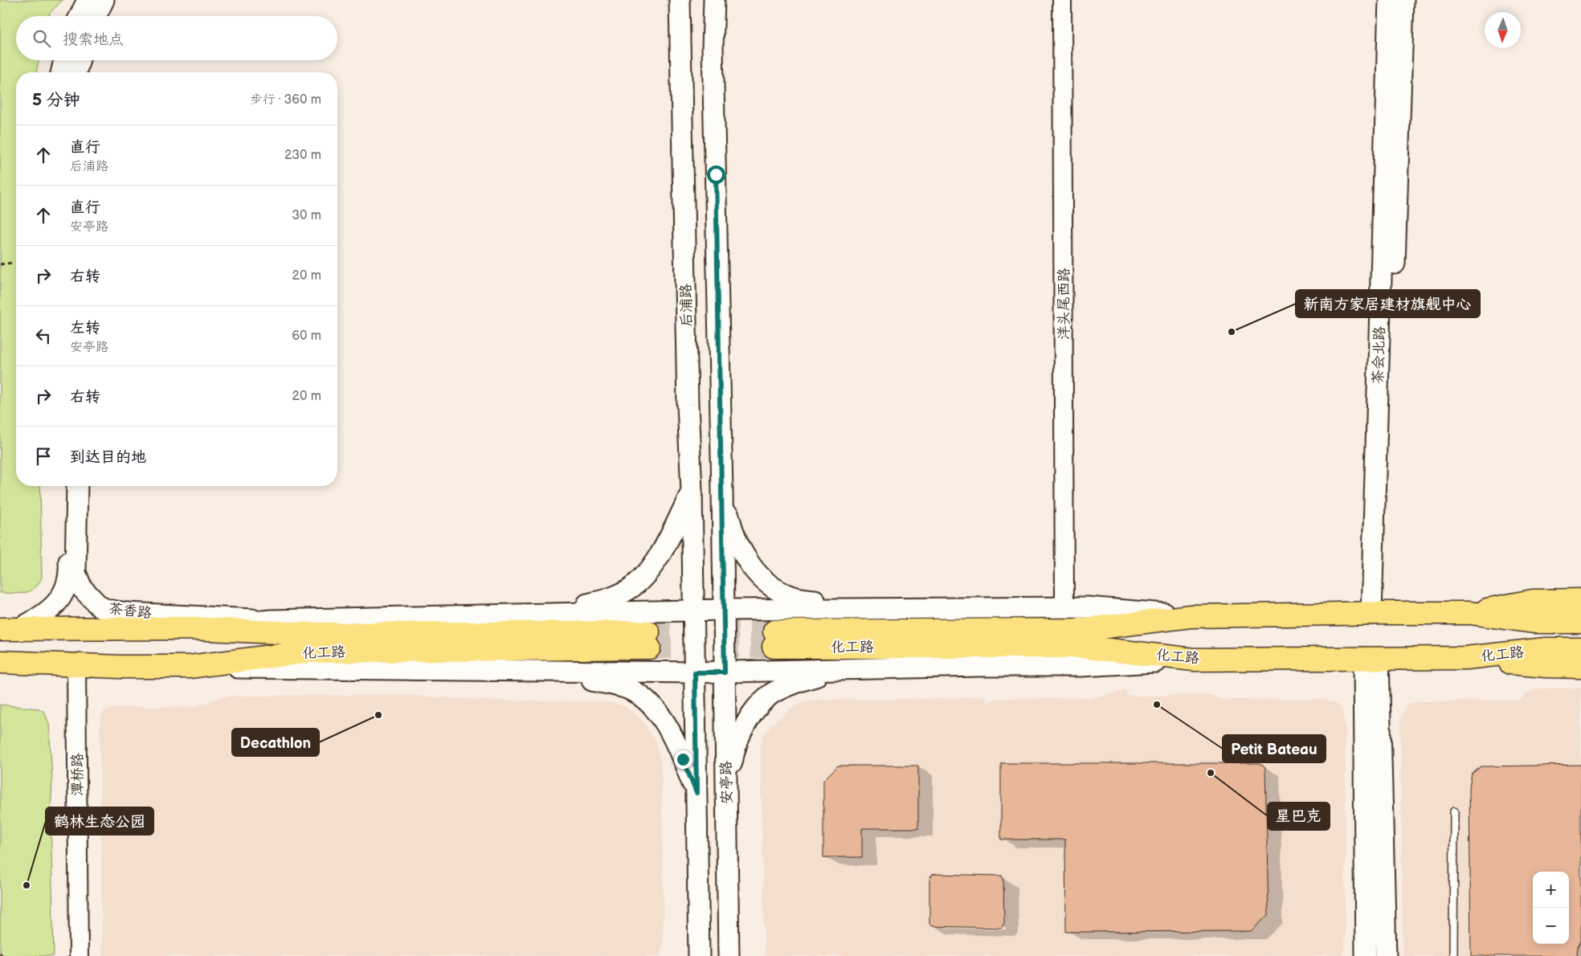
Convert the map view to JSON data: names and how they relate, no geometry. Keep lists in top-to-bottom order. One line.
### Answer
{"streets":{"highway":["化工路"],"main road":["后浦路","茶会北路","茶香路","安亭路"],"street":["洋头尾西路","潭桥路"]},"crossings":[["后浦路","安亭路"],["茶会北路","化工路"],["化工路","潭桥路"]],"places":["新南方家居建材旗舰中心","Petit Bateau","Decathlon","星巴克","鹤林生态公园"],"north":"bottom","page":{"search":"搜索地点","heading":["5 分钟","步行 · 360 m"],"list":[["直行","后浦路","230 m"],["直行","安亭路","30 m"],["右转","20 m"],["左转","安亭路","60 m"],["右转","20 m"],"到达目的地"],"map_buttons":["+","−"]}}
